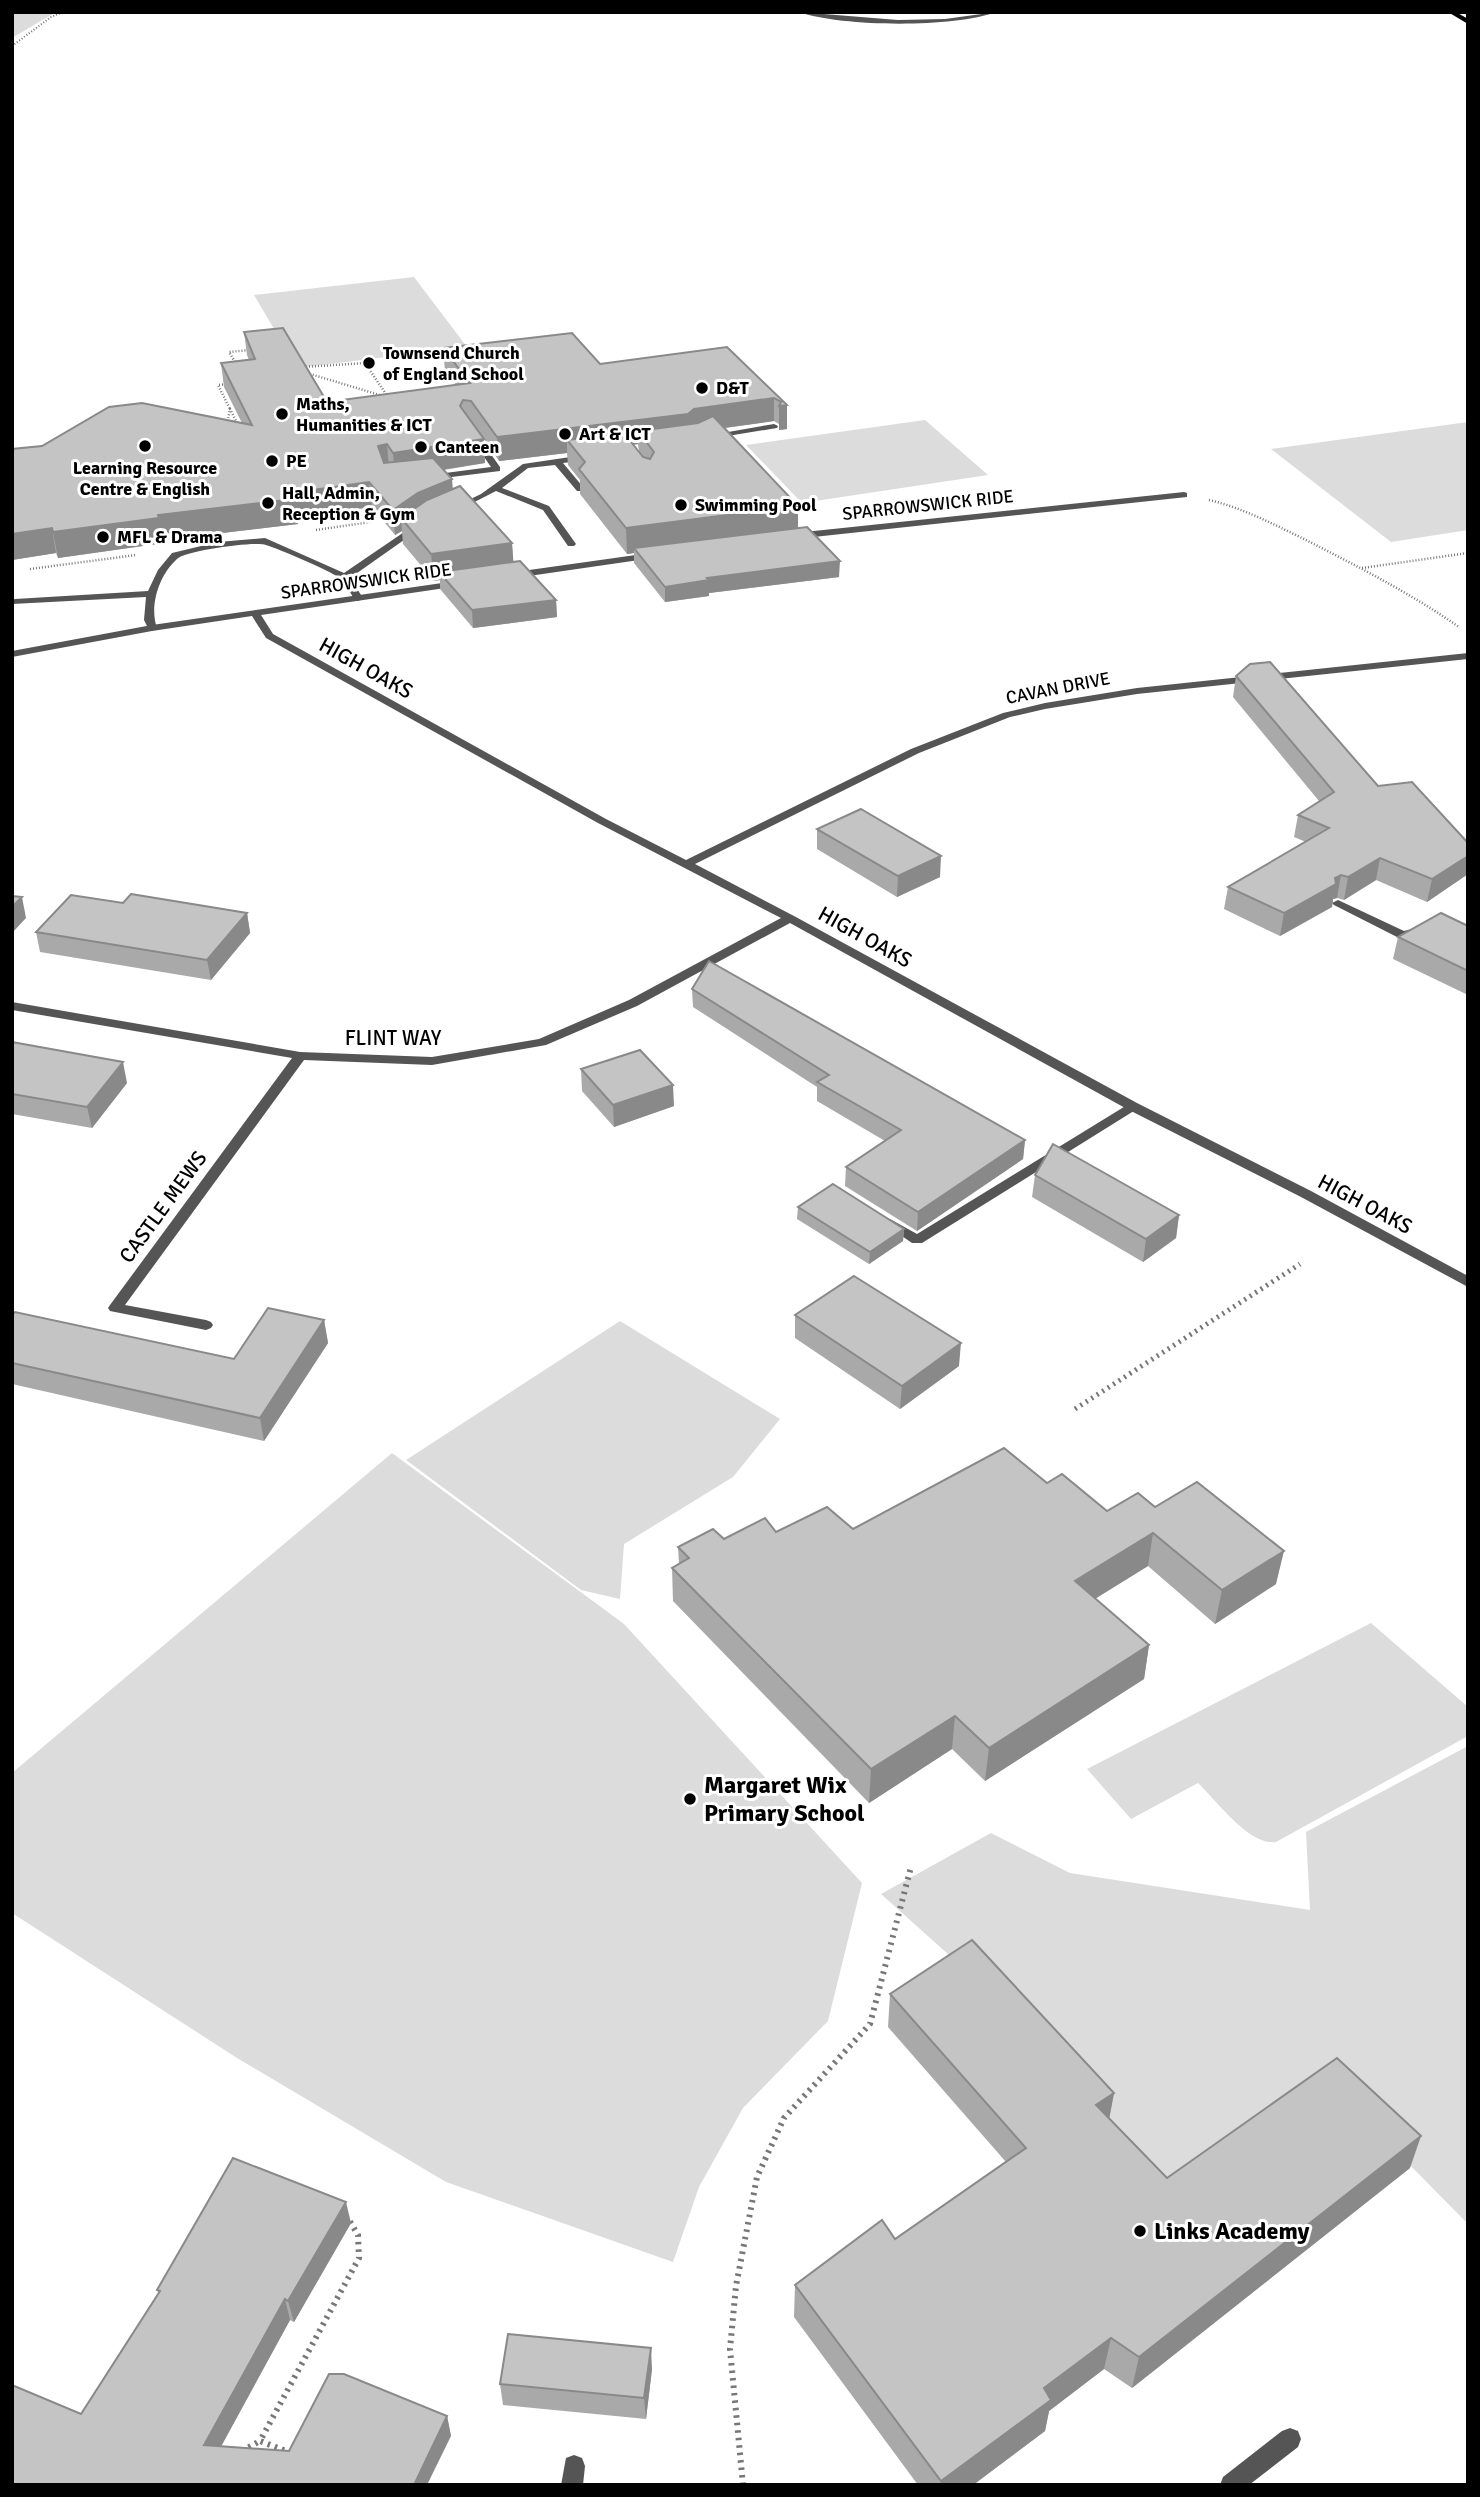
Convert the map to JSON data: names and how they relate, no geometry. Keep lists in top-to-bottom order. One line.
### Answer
{"streets":{"street":["SPARROWSWICK RIDE","HIGH OAKS","CAVAN DRIVE","FLINT WAY","CASTLE MEWS"]},"crossings":[["SPARROWSWICK RIDE","HIGH OAKS"],["HIGH OAKS","CAVAN DRIVE"],["HIGH OAKS","FLINT WAY"],["FLINT WAY","CASTLE MEWS"]],"places":["Townsend Church of England School","D&T","Maths, Humanities & ICT","Art & ICT","Learning Resource Centre & English","Canteen","PE","Hall, Admin, Reception & Gym","Swimming Pool","MFL & Drama","Margaret Wix Primary School","Links Academy"]}
